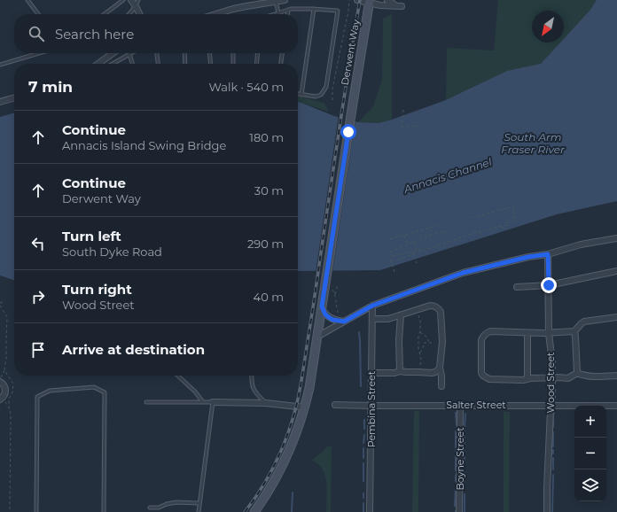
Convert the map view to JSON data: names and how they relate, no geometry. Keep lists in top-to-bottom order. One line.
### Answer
{"streets":{"main road":["Derwent Way"],"street":["Wood Street","Salter Street","Pembina Street","Boyne Street"]},"crossings":[["Wood Street","Salter Street"],["Salter Street","Pembina Street"],["Salter Street","Boyne Street"]],"water":["South Arm Fraser River","Annacis Channel"],"north":"bottom left","page":{"search":"Search here","heading":["7 min","Walk · 540 m"],"list":[["Continue","Annacis Island Swing Bridge","180 m"],["Continue","Derwent Way","30 m"],["Turn left","South Dyke Road","290 m"],["Turn right","Wood Street","40 m"],"Arrive at destination"],"map_buttons":["+","−"]}}
